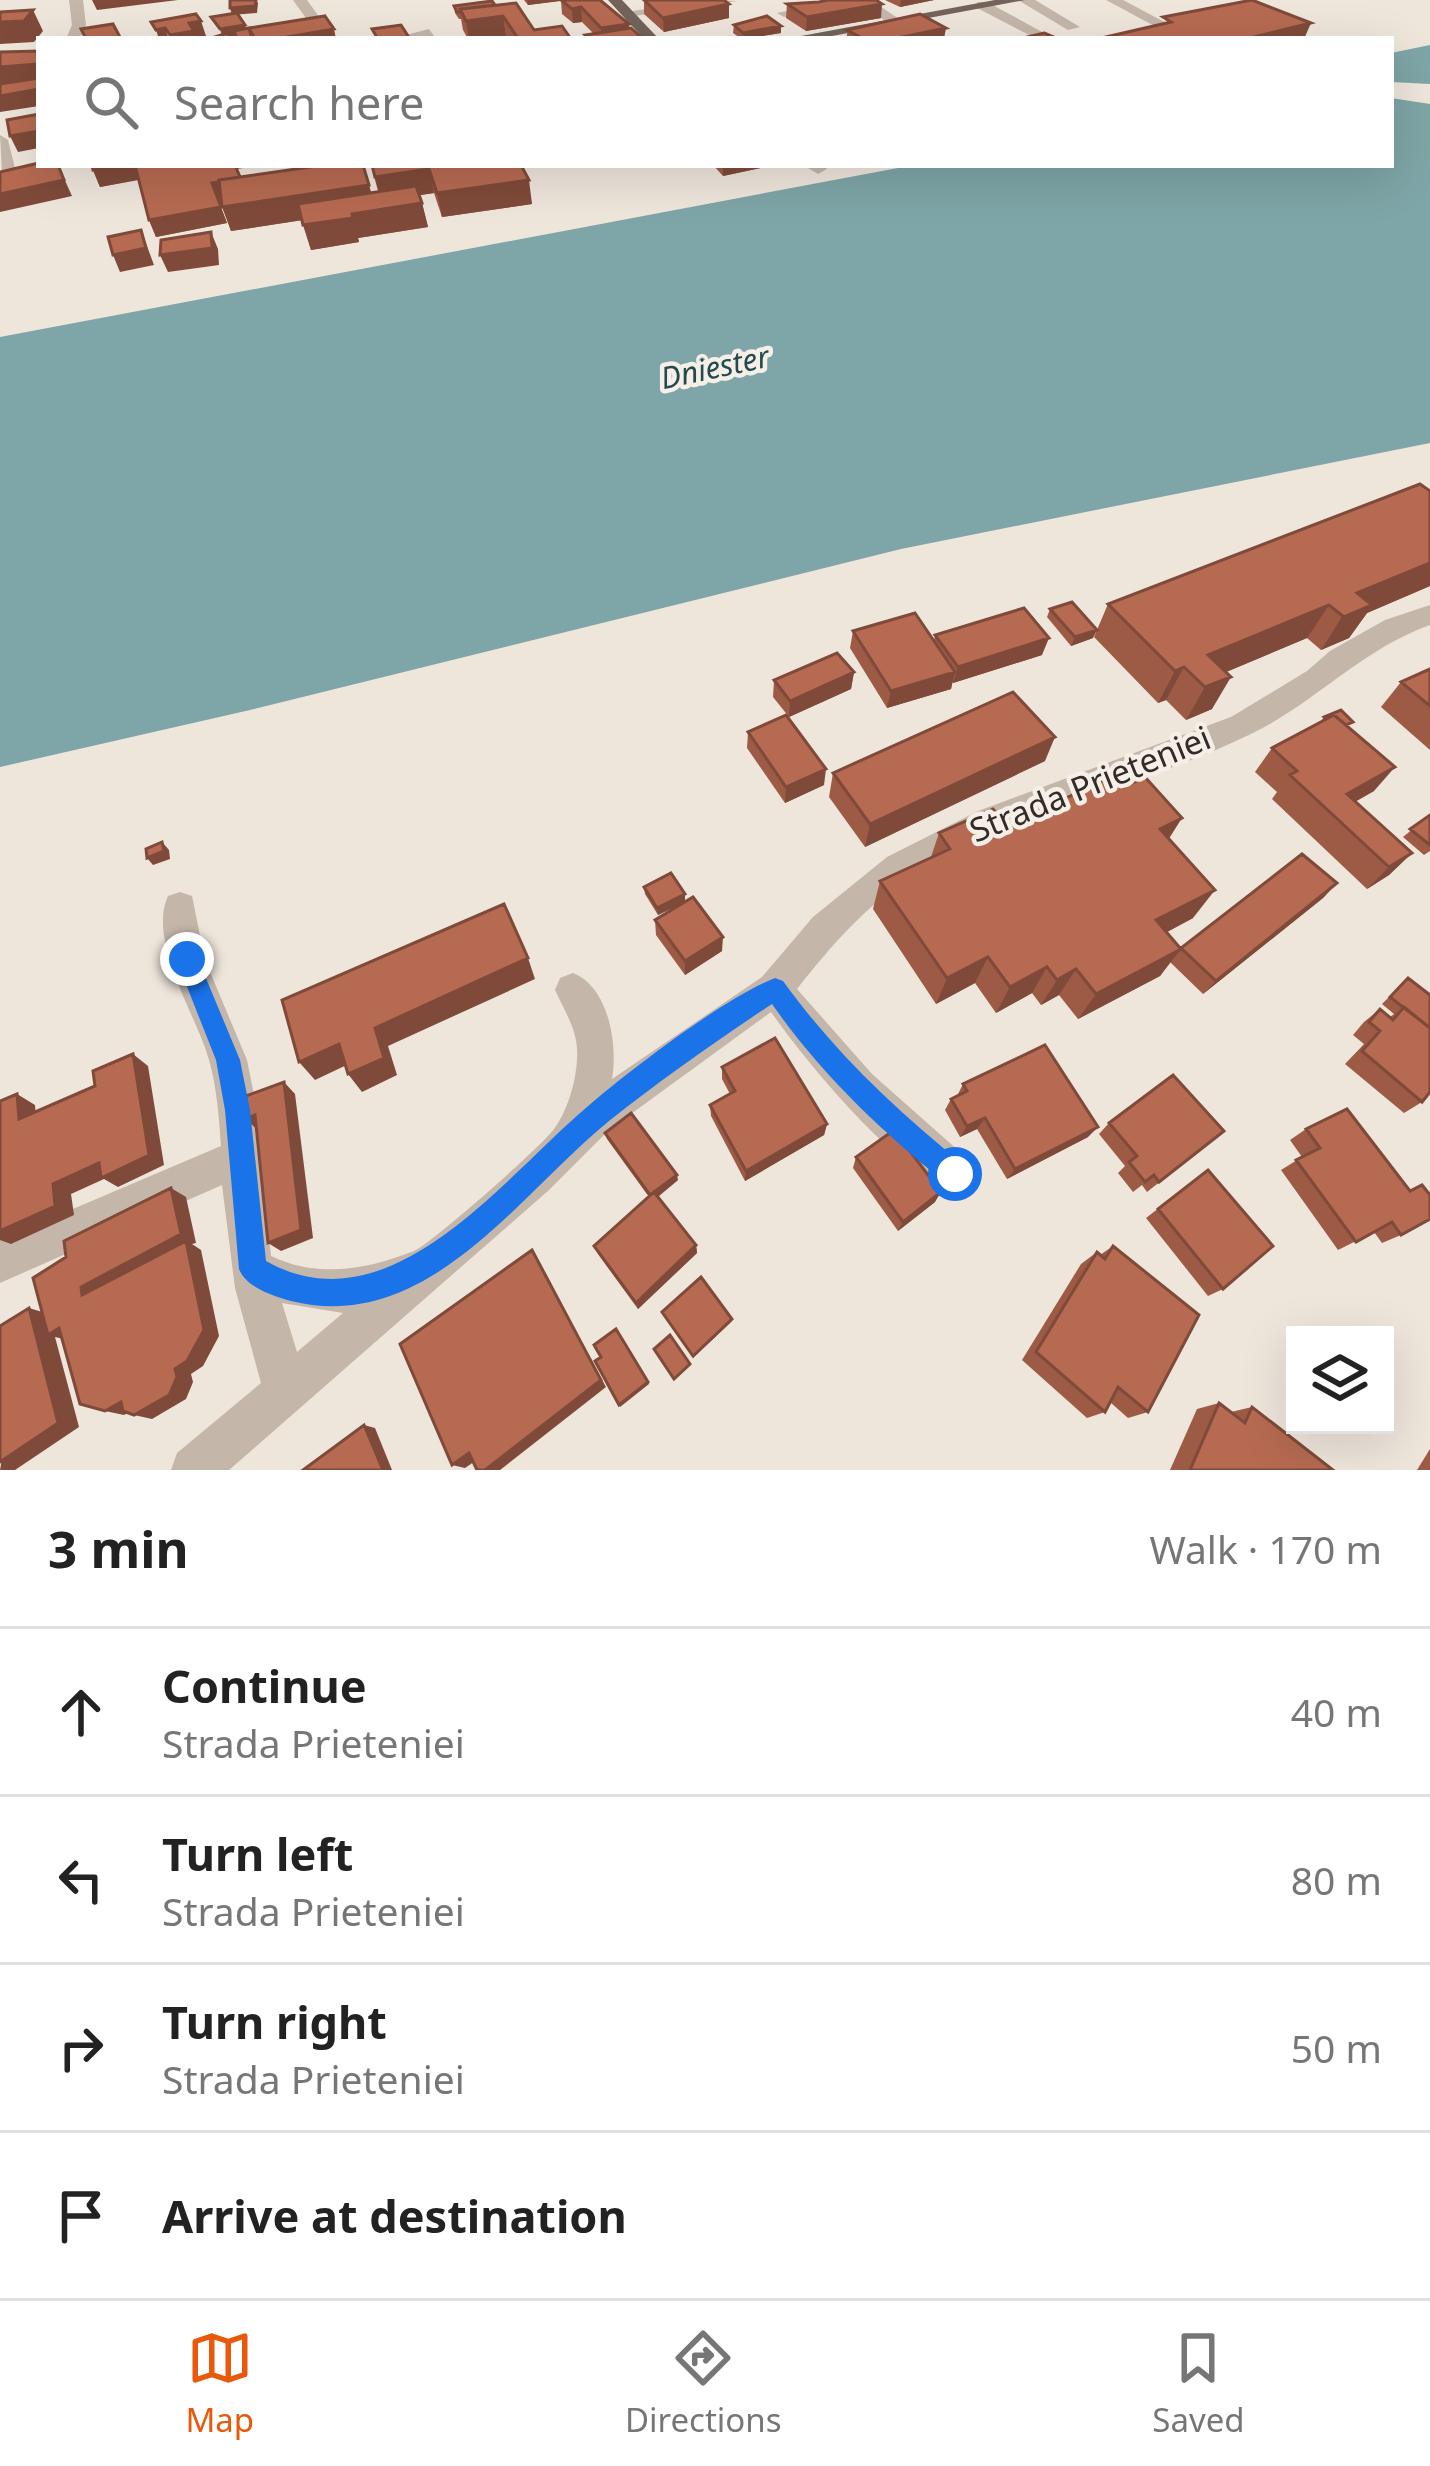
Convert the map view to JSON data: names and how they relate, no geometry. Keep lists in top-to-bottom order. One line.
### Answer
{"streets":{"street":["Strada Prieteniei"]},"water":["Dniester"],"page":{"search":"Search here","heading":["3 min","Walk · 170 m"],"list":[["Continue","Strada Prieteniei","40 m"],["Turn left","Strada Prieteniei","80 m"],["Turn right","Strada Prieteniei","50 m"],"Arrive at destination"],"nav":["Map","Directions","Saved"]}}
